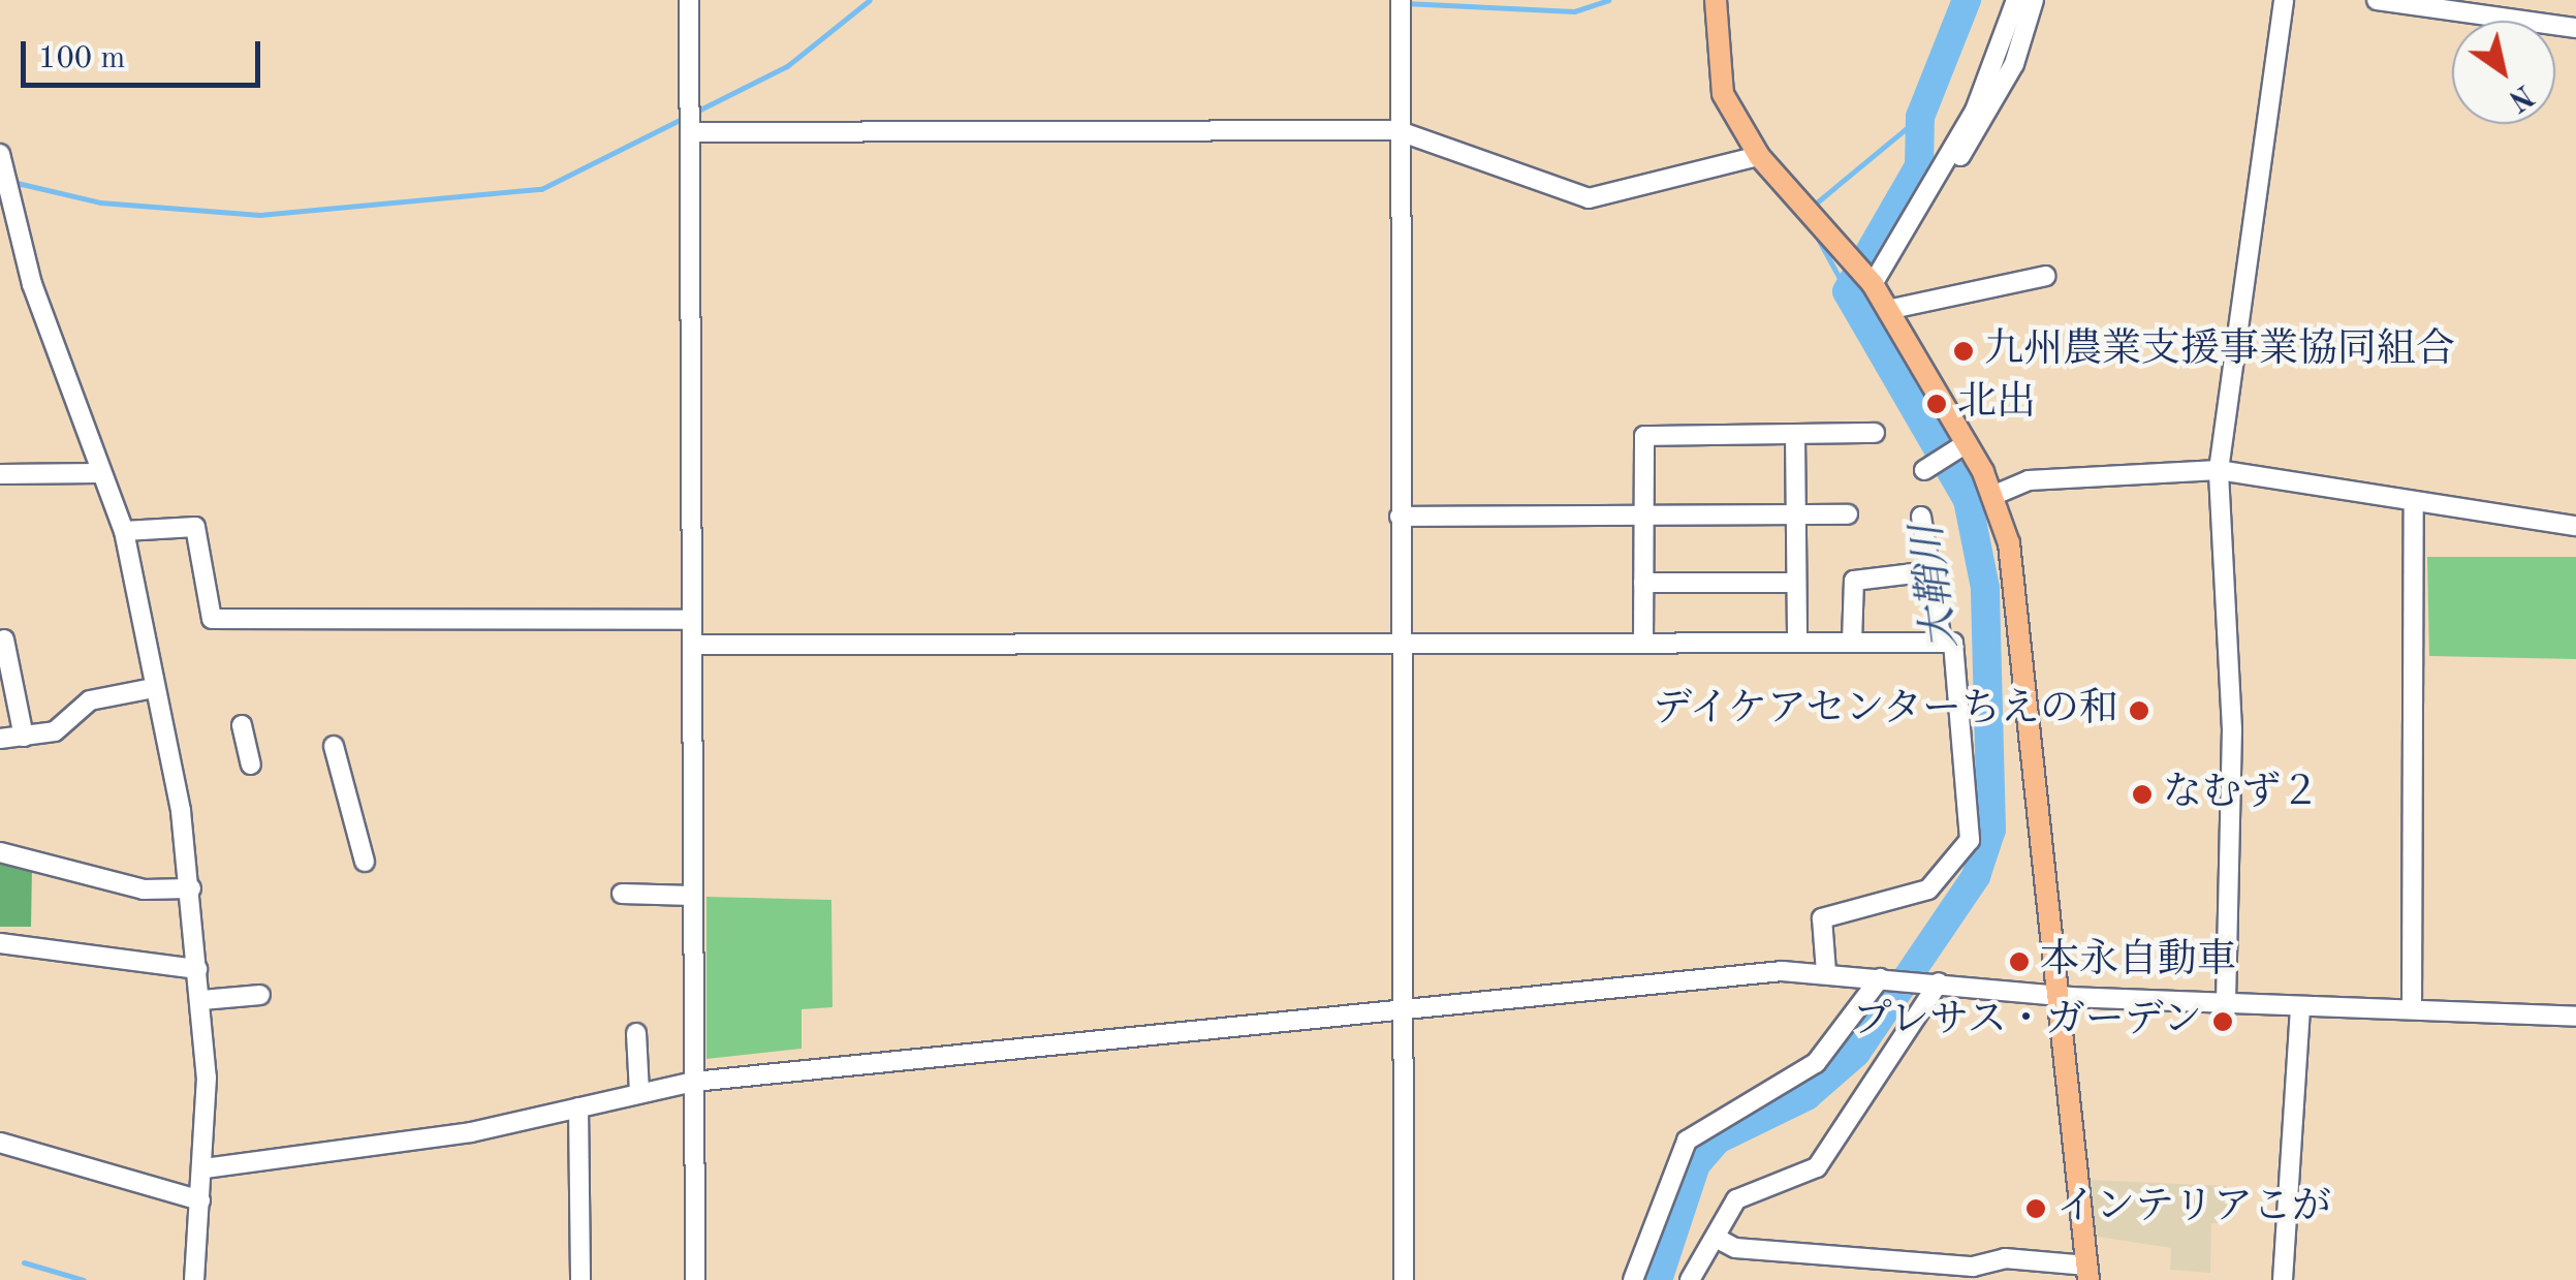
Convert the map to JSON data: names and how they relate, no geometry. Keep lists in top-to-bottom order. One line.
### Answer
{"water":["大鞘川"],"places":["九州農業支援事業協同組合","北出","デイケアセンターちえの和","なむず２","本永自動車","プレサス・ガーデン","インテリアこが"],"scale_bar":"100 m","north":"bottom right"}
